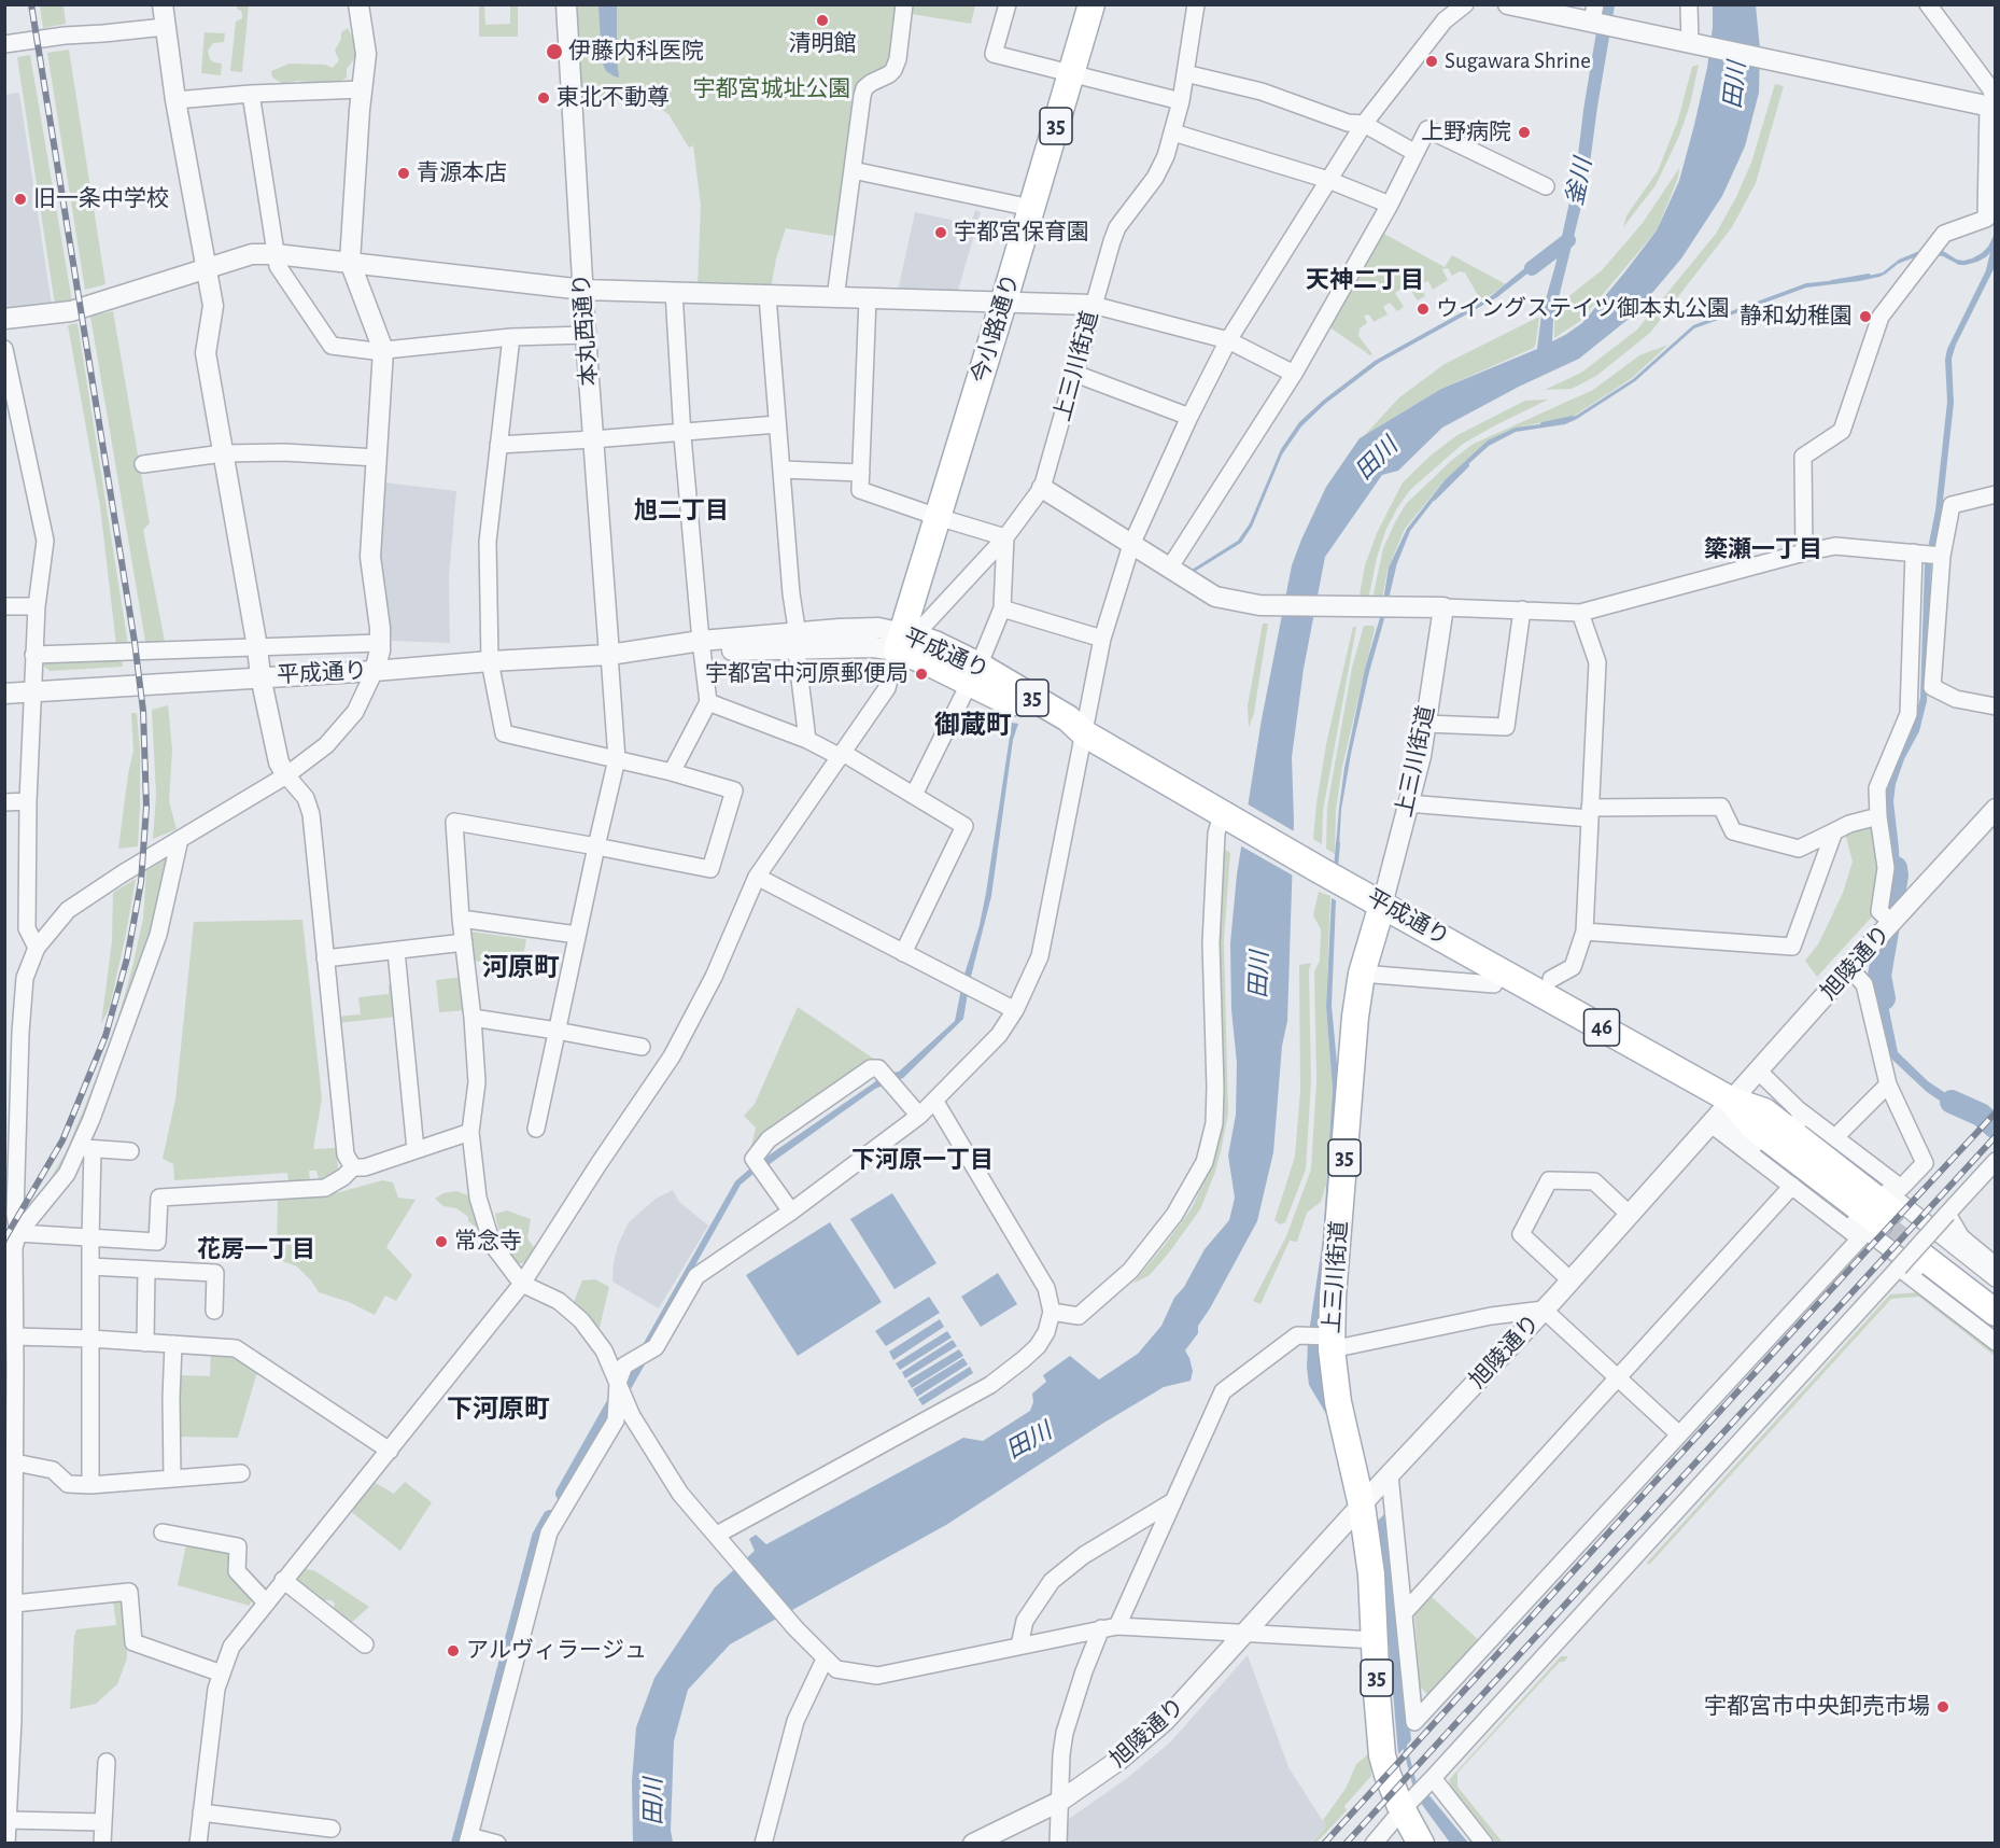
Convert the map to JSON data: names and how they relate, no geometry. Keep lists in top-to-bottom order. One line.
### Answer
{"streets":{"main road":["35","今小路通り","上三川街道","平成通り","46"],"street":["本丸西通り","旭陵通り"]},"crossings":[["今小路通り","平成通り"],["本丸西通り","平成通り"],["上三川街道","平成通り"],["上三川街道","旭陵通り"],["平成通り","旭陵通り"]],"districts":["天神二丁目","旭二丁目","簗瀬一丁目","御蔵町","河原町","下河原一丁目","花房一丁目","下河原町"],"water":["田川","釜川"],"parks":["宇都宮城址公園"],"places":["清明館","伊藤内科医院","Sugawara Shrine","東北不動尊","上野病院","青源本店","旧一条中学校","宇都宮保育園","ウイングステイツ御本丸公園","静和幼稚園","宇都宮中河原郵便局","常念寺","アルヴィラージュ","宇都宮市中央卸売市場"]}
